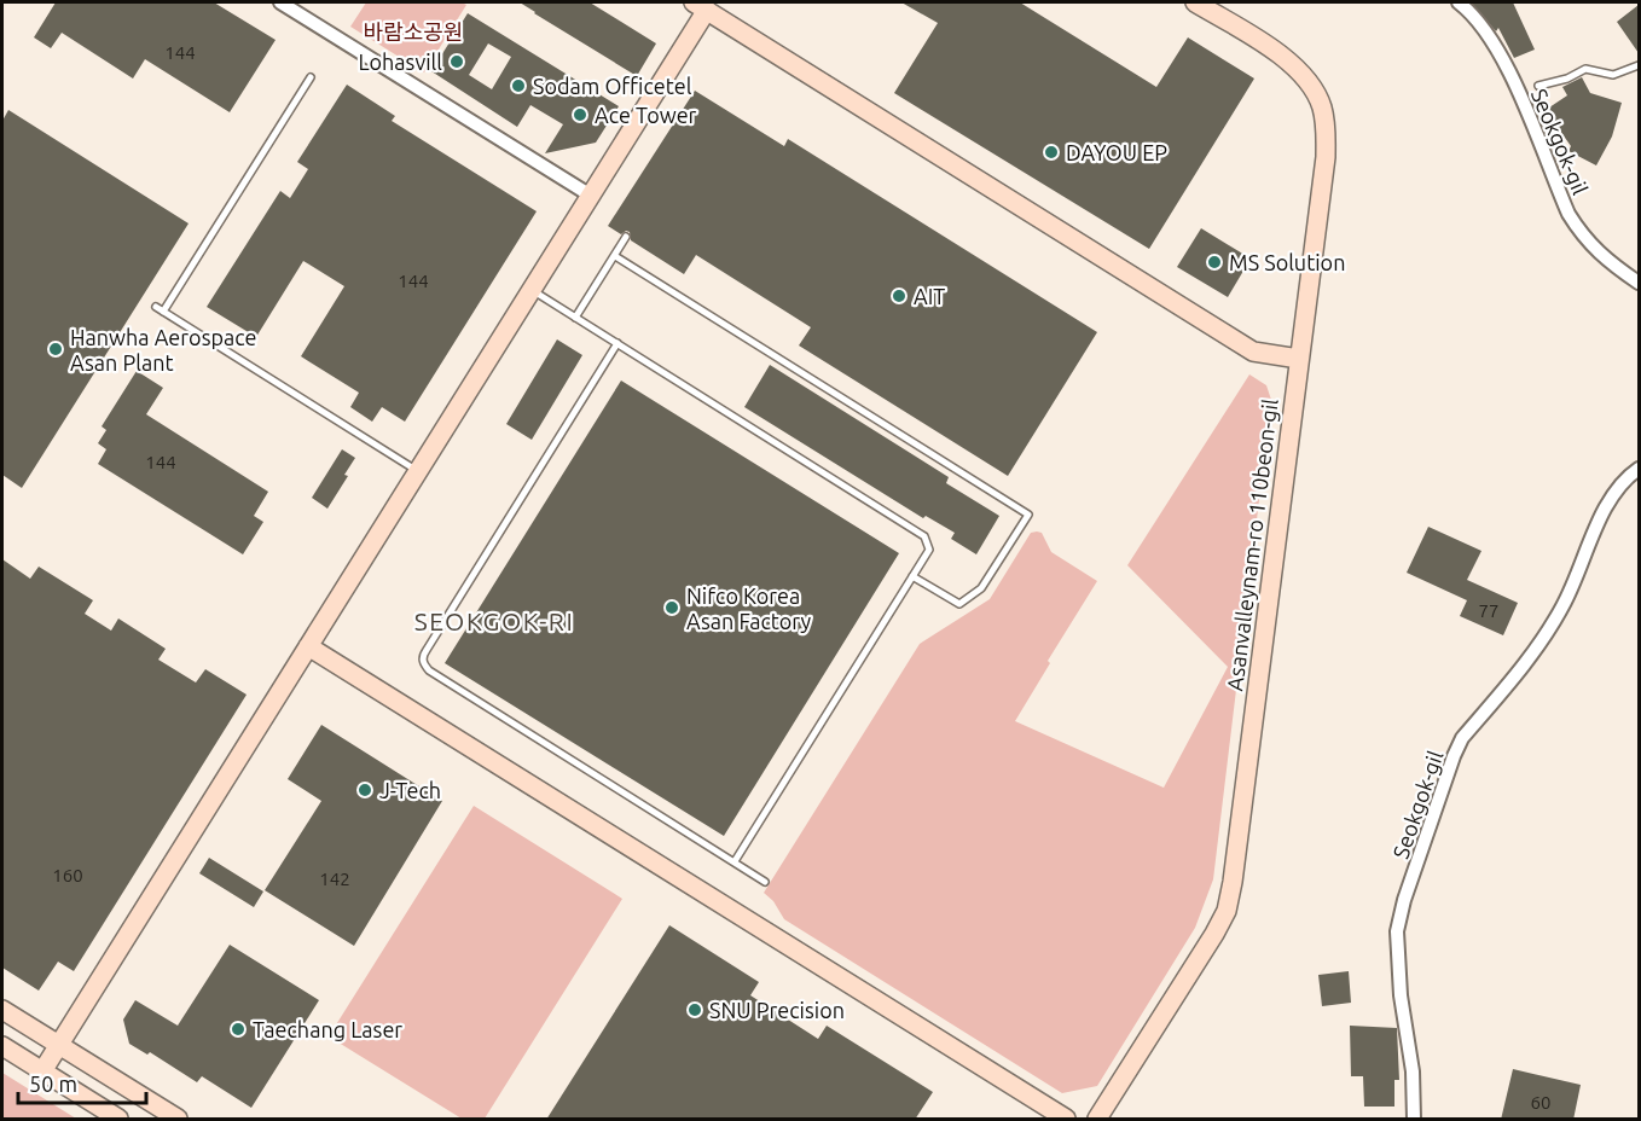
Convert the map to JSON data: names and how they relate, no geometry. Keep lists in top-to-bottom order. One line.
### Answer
{"streets":{"street":["Seokgok-gil","Asanvalleynam-ro 110beon-gil"]},"districts":["SEOKGOK-RI"],"parks":["바람소공원"],"places":["Lohasvill","Sodam Officetel","Ace Tower","DAYOU EP","MS Solution","AIT","Hanwha Aerospace Asan Plant","Nifco Korea Asan Factory","J-Tech","SNU Precision","Taechang Laser"],"house_numbers":["144","144","144","77","160","142","60"],"scale_bar":"50 m"}
